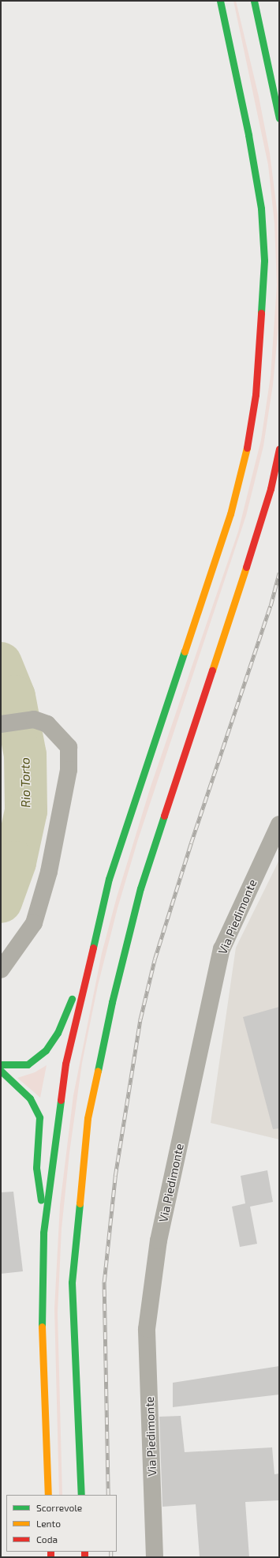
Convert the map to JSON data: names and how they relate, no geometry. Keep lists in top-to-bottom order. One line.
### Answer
{"streets":{"street":["Via Piedimonte"]},"water":["Rio Torto"],"legend":["Scorrevole","Lento","Coda"]}
